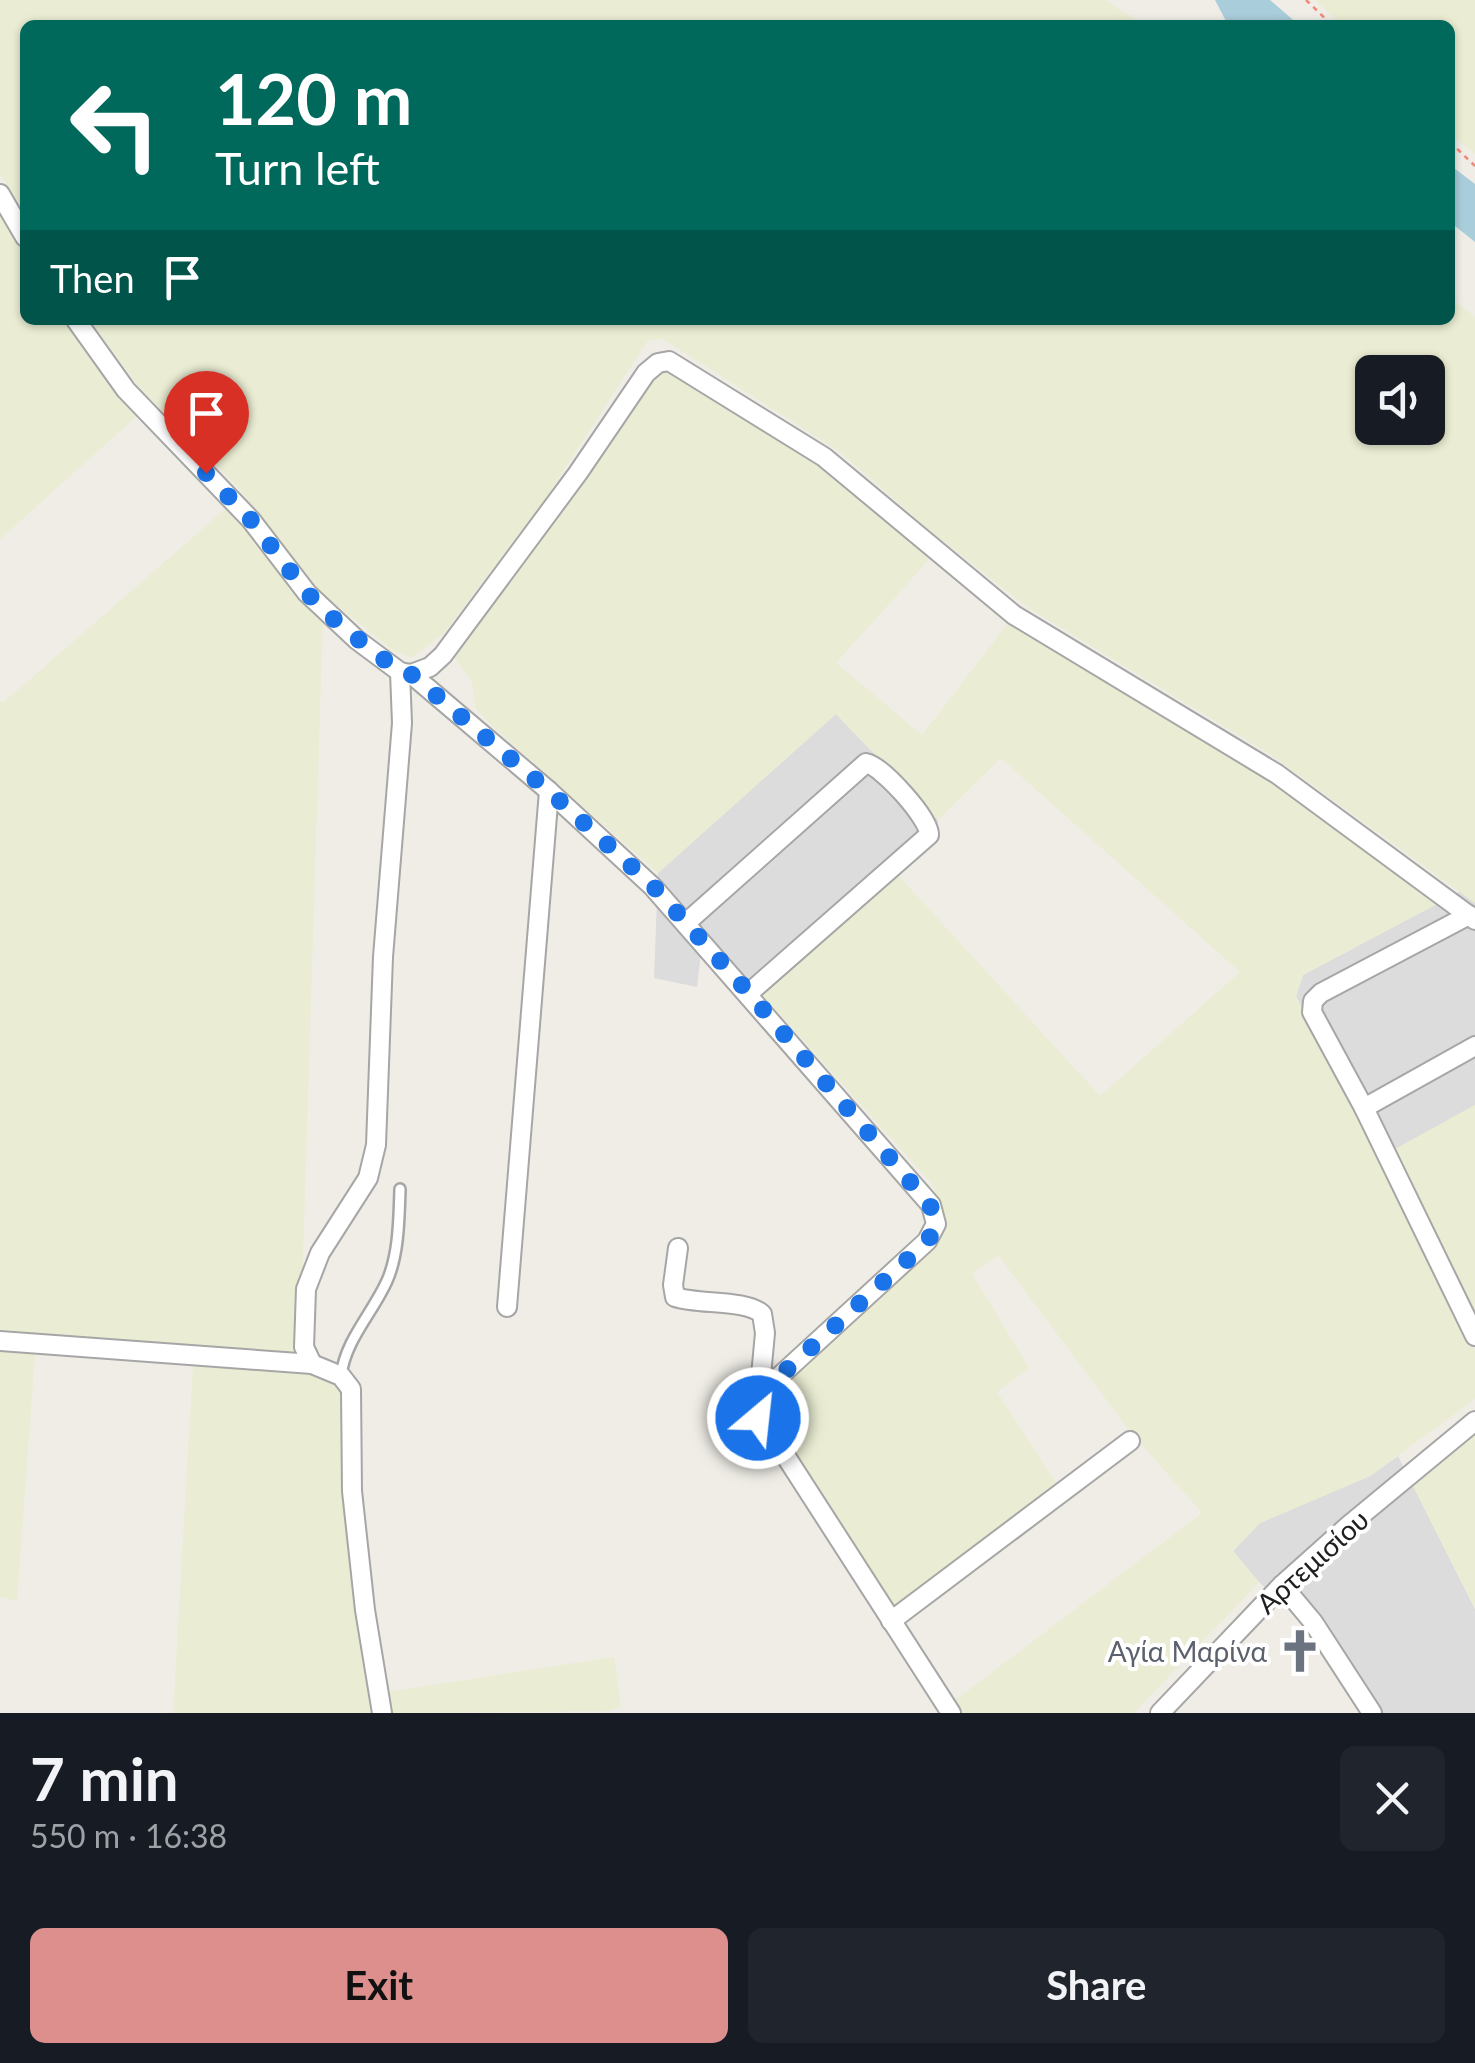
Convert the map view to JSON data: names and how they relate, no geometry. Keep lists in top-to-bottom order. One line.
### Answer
{"streets":{"street":["Αρτεμισίου"]},"places":{"church":["Αγία Μαρίνα"]},"page":{"turn":["120 m","Turn left"],"then":"Then","heading":["7 min","550 m · 16:38"],"buttons":["Exit","Share"]}}
